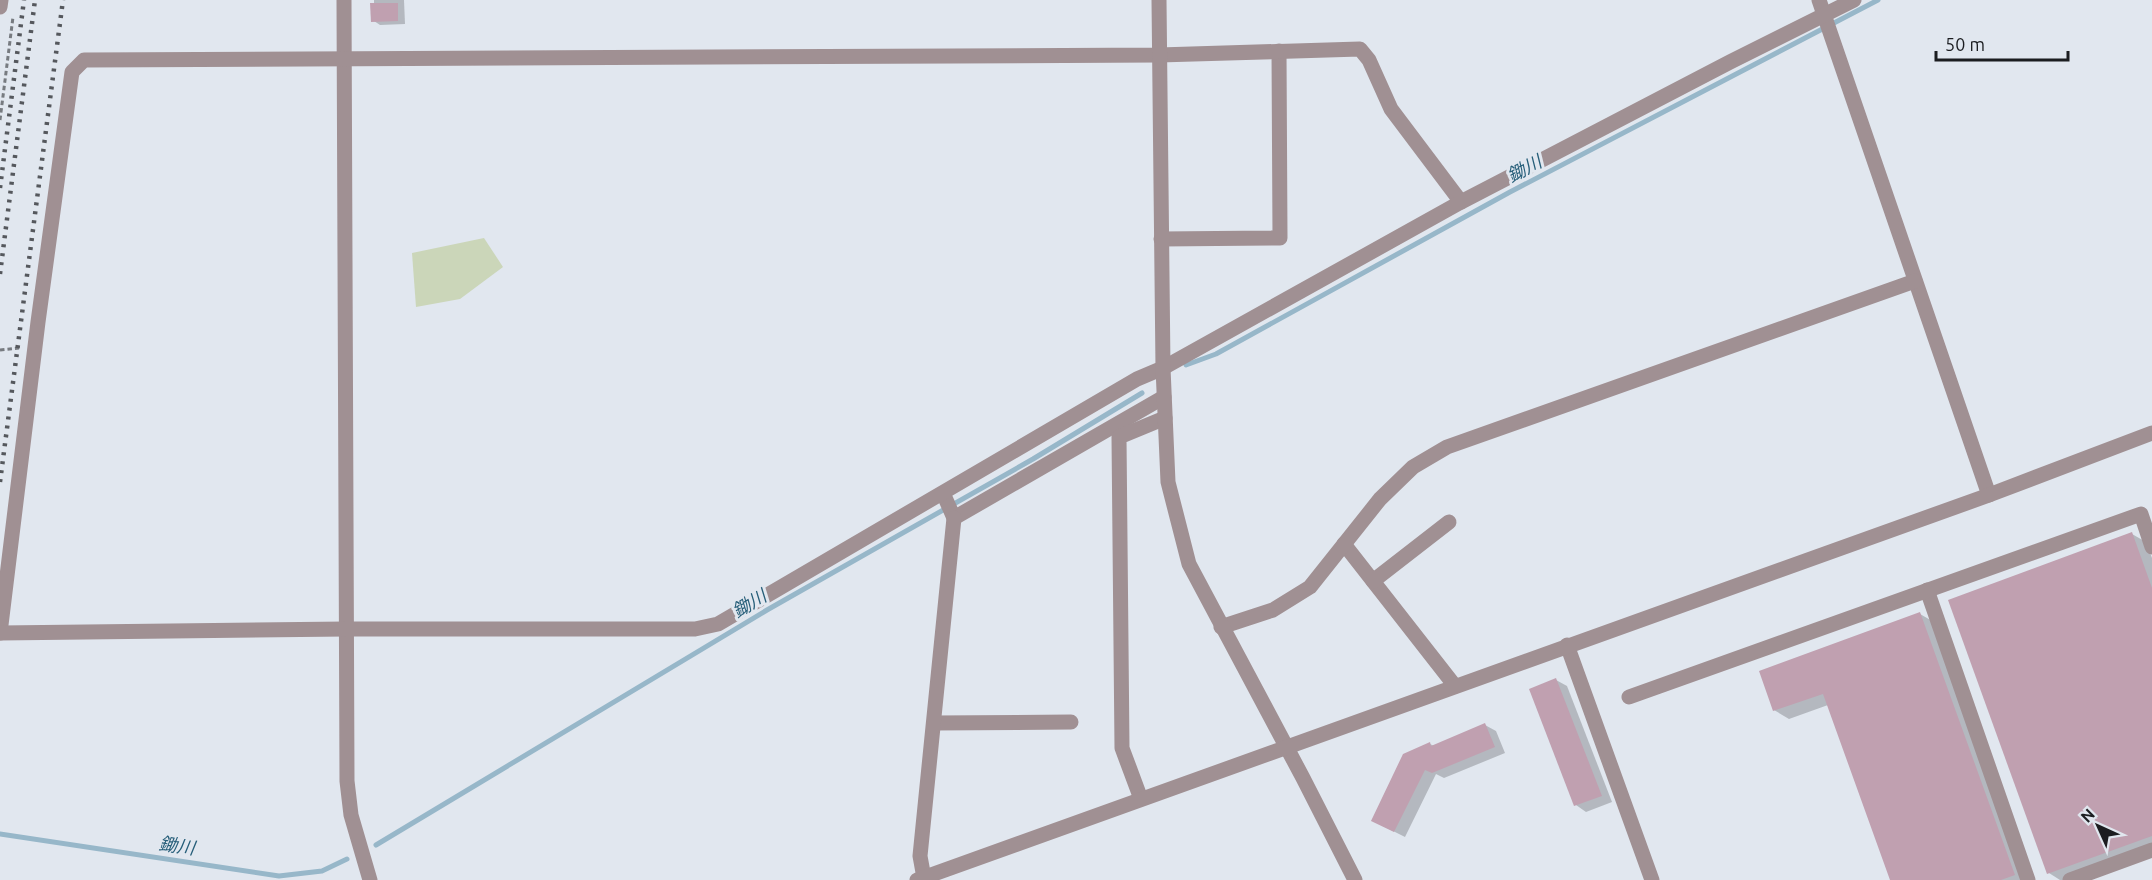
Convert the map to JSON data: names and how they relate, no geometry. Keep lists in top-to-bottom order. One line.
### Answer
{"water":["鋤川"],"scale_bar":"50 m","north":"top left"}
